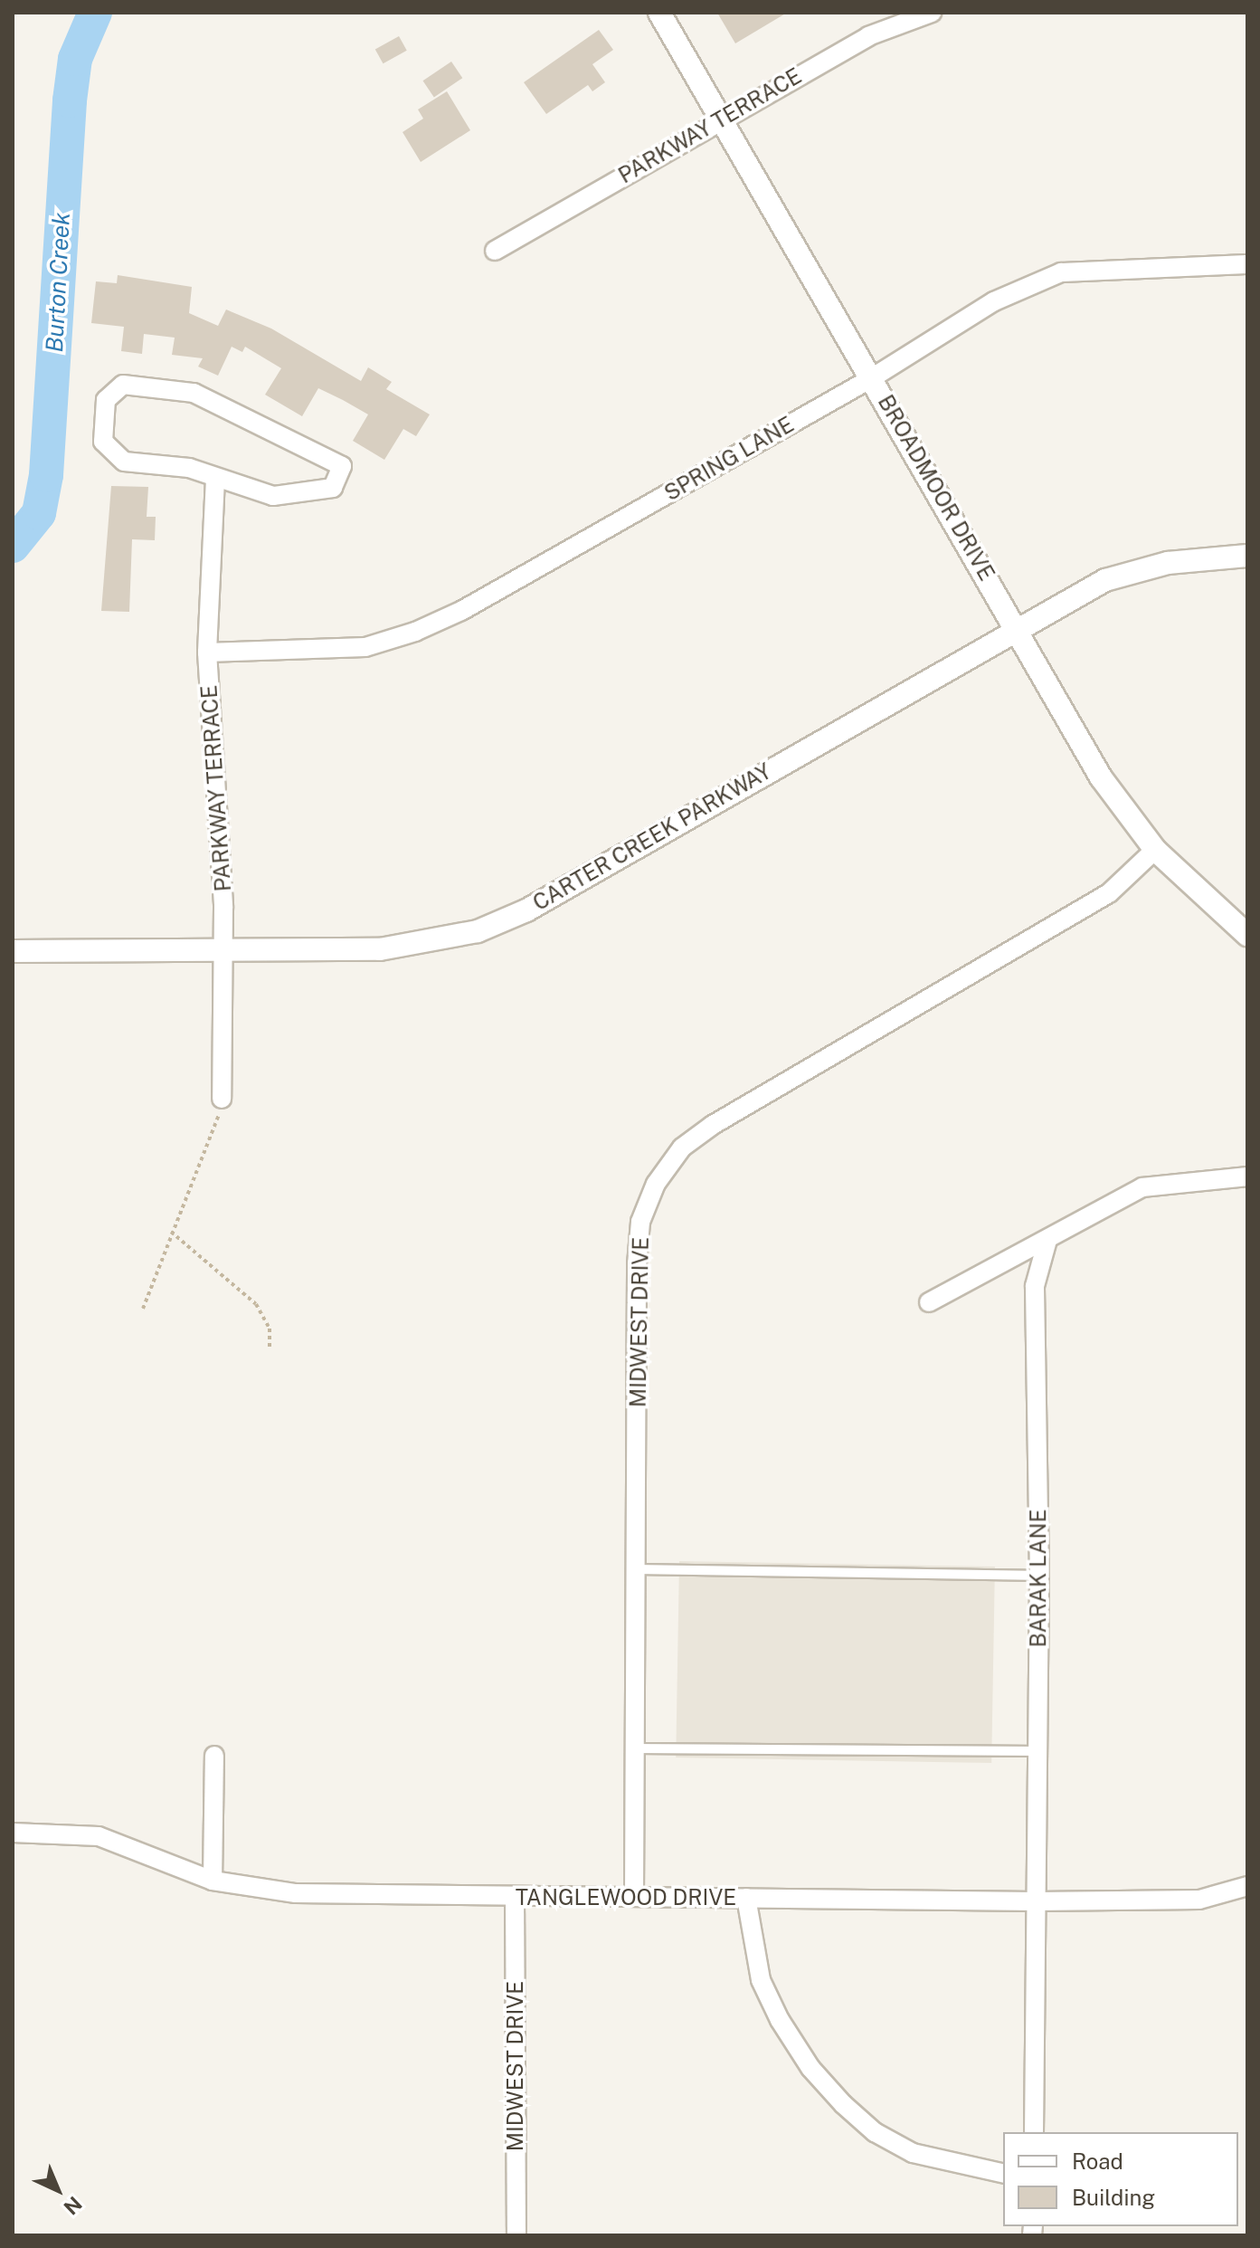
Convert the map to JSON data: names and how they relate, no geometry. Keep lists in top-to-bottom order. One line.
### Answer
{"streets":{"street":["PARKWAY TERRACE","SPRING LANE","BROADMOOR DRIVE","CARTER CREEK PARKWAY","MIDWEST DRIVE","BARAK LANE","TANGLEWOOD DRIVE"]},"crossings":[["PARKWAY TERRACE","SPRING LANE"],["PARKWAY TERRACE","BROADMOOR DRIVE"],["PARKWAY TERRACE","CARTER CREEK PARKWAY"],["SPRING LANE","BROADMOOR DRIVE"],["BROADMOOR DRIVE","CARTER CREEK PARKWAY"],["BROADMOOR DRIVE","MIDWEST DRIVE"],["MIDWEST DRIVE","TANGLEWOOD DRIVE"],["BARAK LANE","TANGLEWOOD DRIVE"]],"water":["Burton Creek"],"legend":["Road","Building"],"north":"bottom right"}
